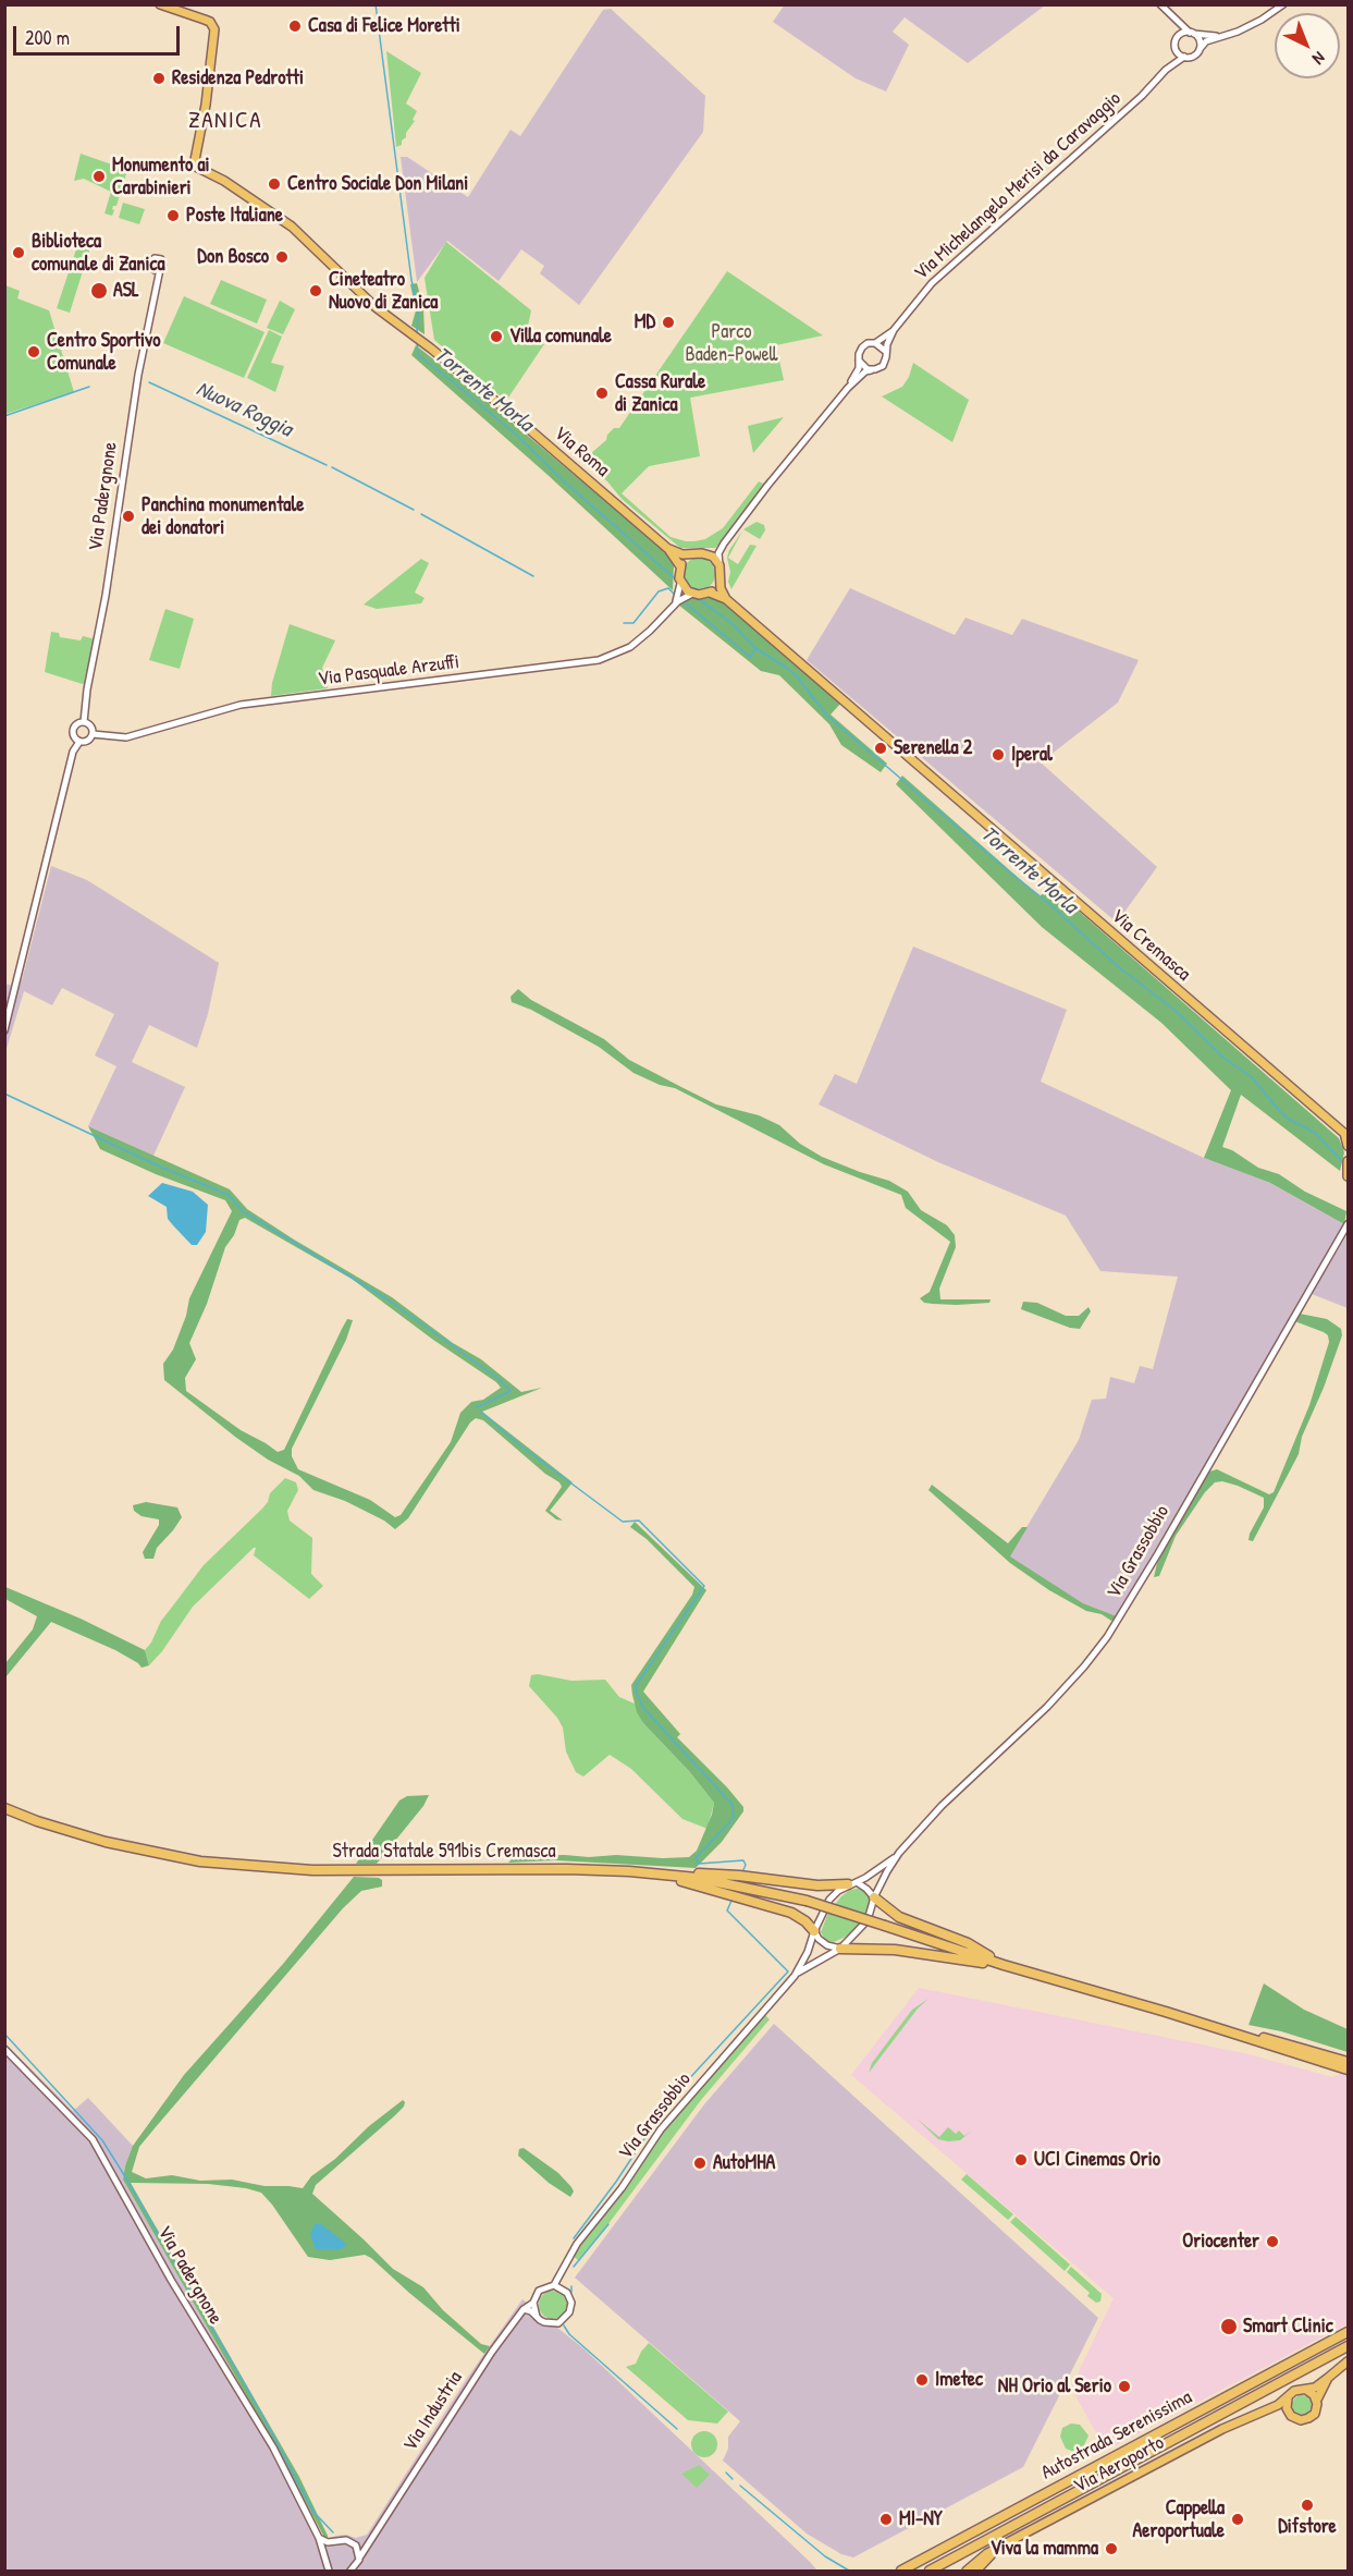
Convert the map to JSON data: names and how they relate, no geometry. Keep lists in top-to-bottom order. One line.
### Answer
{"streets":{"highway":["Strada Statale 591bis Cremasca","Autostrada Serenissima"],"main road":["Via Roma","Via Cremasca","Via Aeroporto"],"street":["Via Michelangelo Merisi da Caravaggio","Via Padergnone","Via Pasquale Arzuffi","Via Grassobbio","Via Industria"]},"crossings":[["Via Michelangelo Merisi da Caravaggio","Via Roma"],["Via Michelangelo Merisi da Caravaggio","Via Pasquale Arzuffi"],["Via Roma","Via Pasquale Arzuffi"],["Via Padergnone","Via Pasquale Arzuffi"],["Via Grassobbio","Via Industria"]],"districts":["ZANICA"],"water":["Torrente Morla","Nuova Roggia"],"parks":["Parco Baden-Powell"],"places":["Casa di Felice Moretti","Residenza Pedrotti","Monumento ai Carabinieri","Centro Sociale Don Milani","Poste Italiane","Biblioteca comunale di Zanica","Don Bosco","ASL","Cineteatro Nuovo di Zanica","MD","Villa comunale","Centro Sportivo Comunale","Cassa Rurale di Zanica","Panchina monumentale dei donatori","Serenella 2","Iperal","UCI Cinemas Orio","AutoMHA","Oriocenter","Smart Clinic","Imetec","NH Orio al Serio","Difstore","MI-NY","Cappella Aeroportuale","Viva la mamma"],"scale_bar":"200 m","north":"bottom right"}
